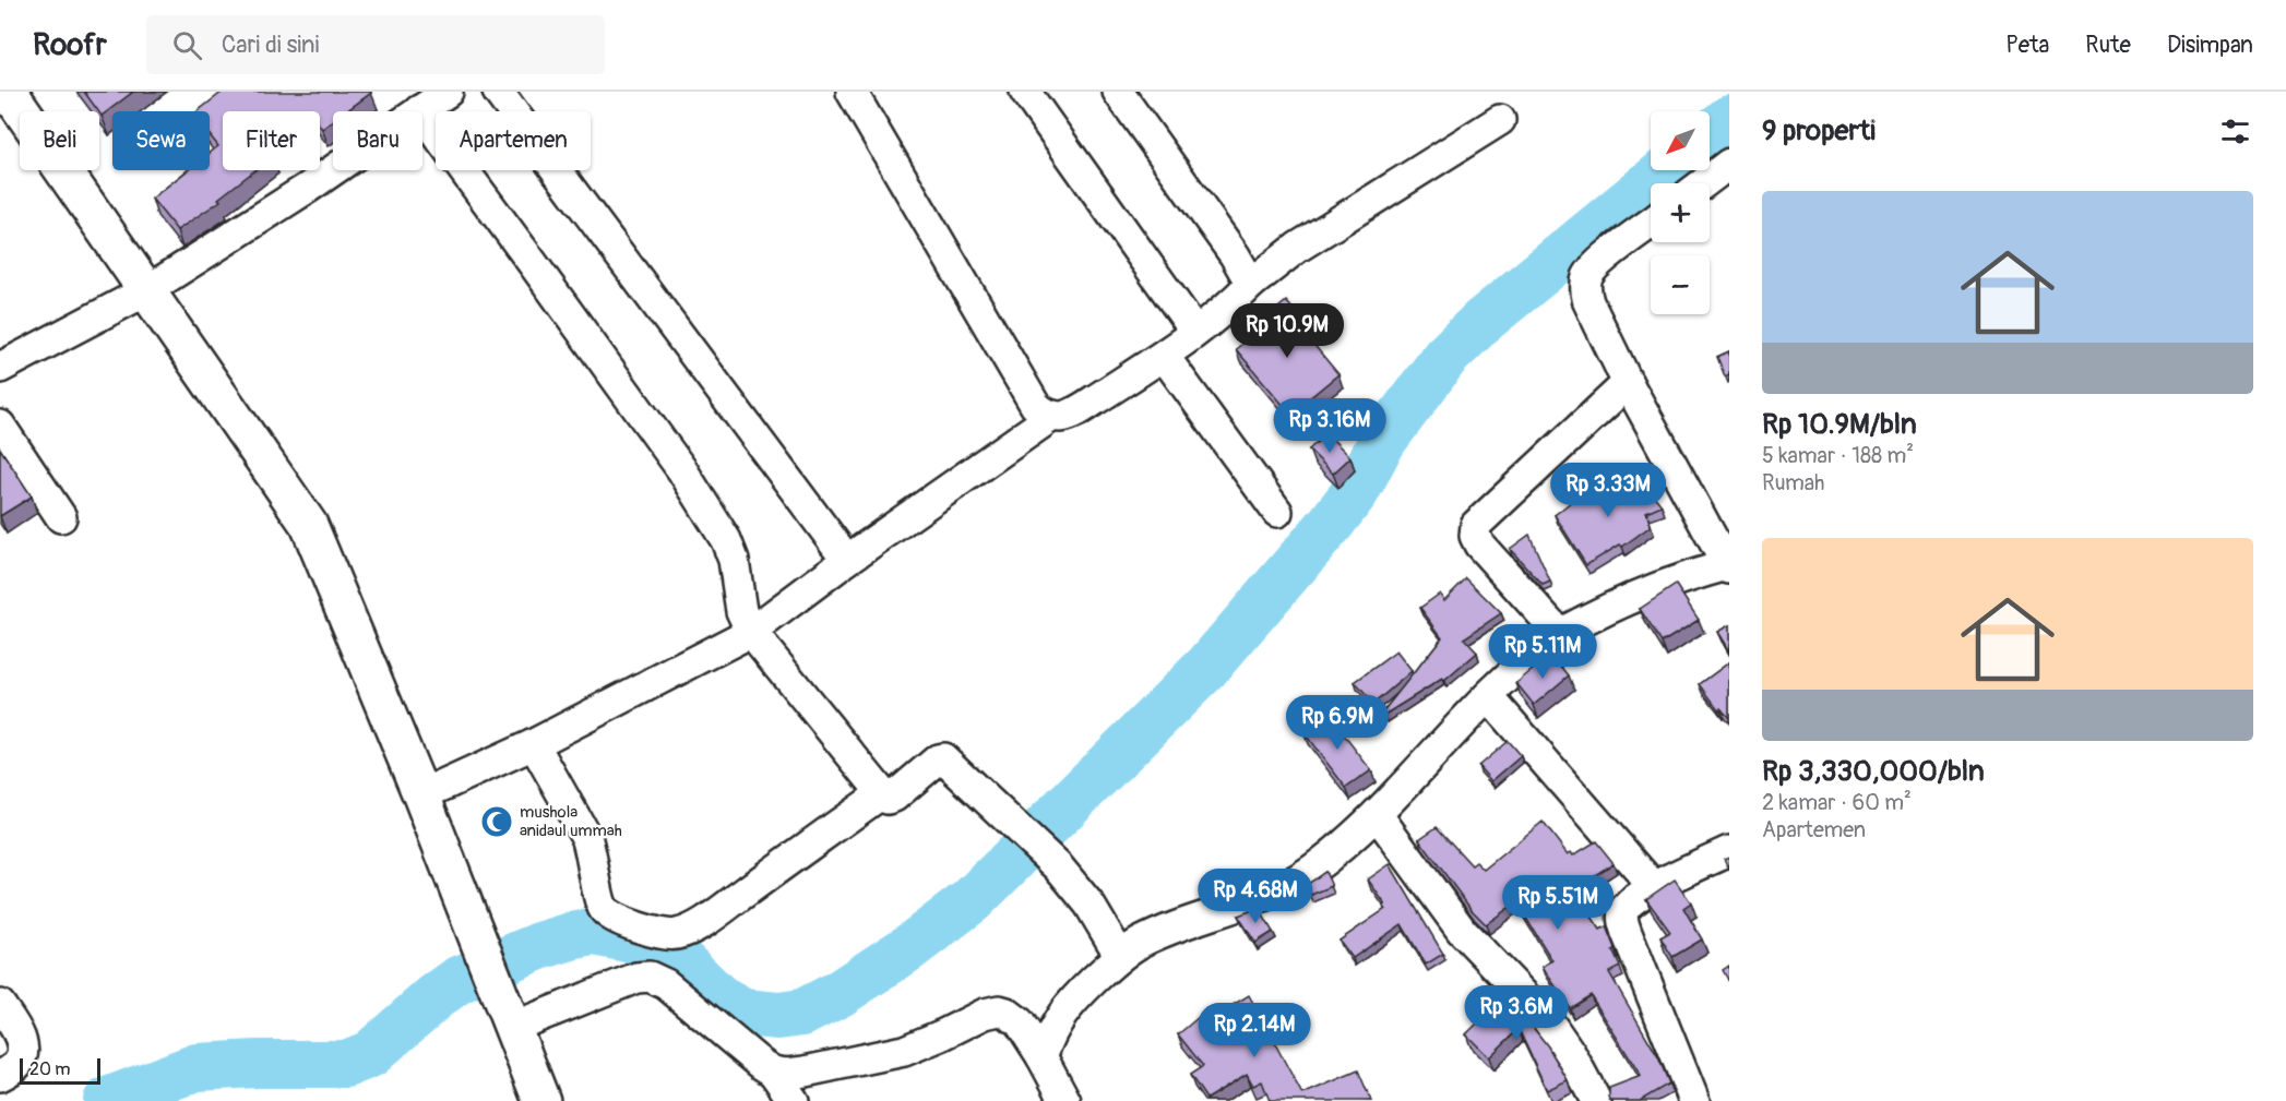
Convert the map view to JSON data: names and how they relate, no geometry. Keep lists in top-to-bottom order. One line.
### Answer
{"places":{"mosque":["mushola anidaul ummah"]},"scale_bar":"20 m","north":"bottom left","page":{"header":"Roofr","search":"Cari di sini","nav":["Peta","Rute","Disimpan"],"heading":"9 properti","map_buttons":["+","−"],"chip":["Beli","Sewa","Filter","Baru","Apartemen"],"list":[{"name":"Rp 10.9M/bln","note":"5 kamar · 188 m² · Rumah"},{"name":"Rp 3,330,000/bln","note":"2 kamar · 60 m² · Apartemen"}],"price":["Rp 10.9M","Rp 3.16M","Rp 3.33M","Rp 5.11M","Rp 6.9M","Rp 4.68M","Rp 5.51M","Rp 3.6M","Rp 2.14M"],"scale":"20 m"}}
